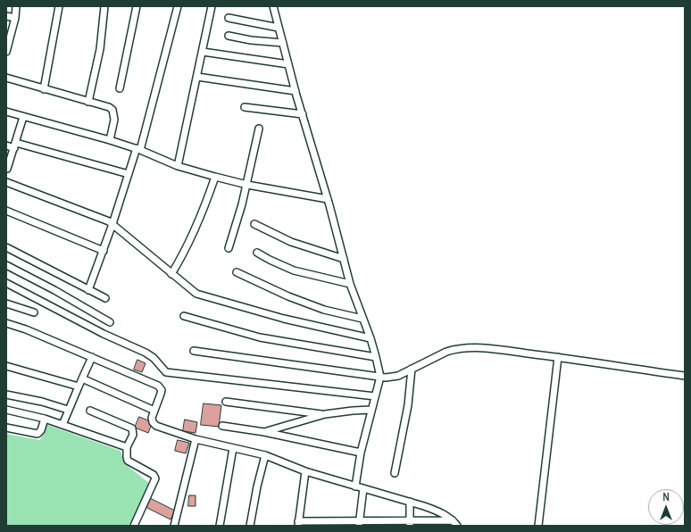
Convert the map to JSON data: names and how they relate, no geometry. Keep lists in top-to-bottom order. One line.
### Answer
{"north":"top"}
